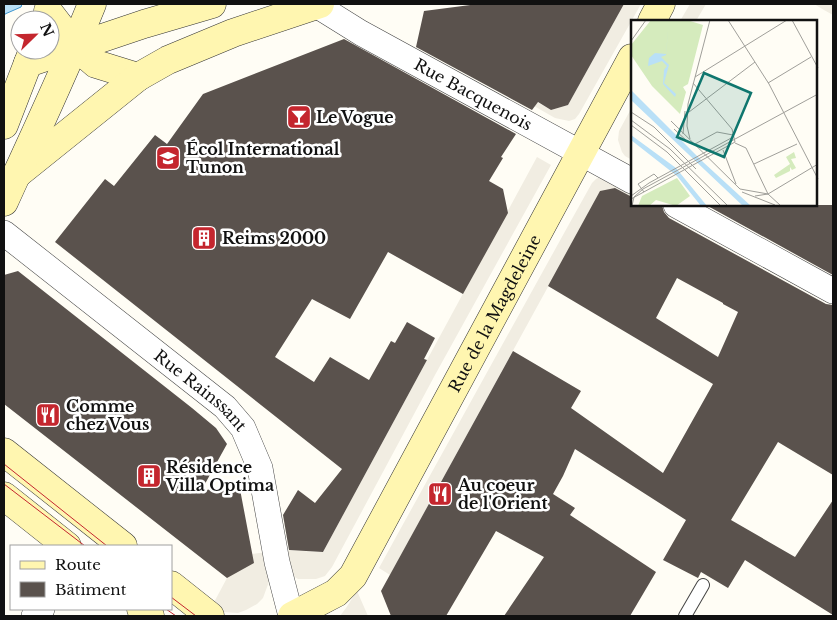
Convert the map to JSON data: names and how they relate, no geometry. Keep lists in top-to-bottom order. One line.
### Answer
{"streets":{"main road":["Rue de la Magdeleine"],"street":["Rue Bacquenois","Rue Rainssant"]},"crossings":[["Rue Bacquenois","Rue de la Magdeleine"],["Rue de la Magdeleine","Rue Rainssant"]],"places":{"bar":["Le Vogue"],"school or university":["Écol International Tunon"],"building":["Reims 2000","Résidence Villa Optima"],"restaurant":["Comme chez Vous","Au coeur de l'Orient"]},"legend":["Route","Bâtiment"],"north":"top right"}
